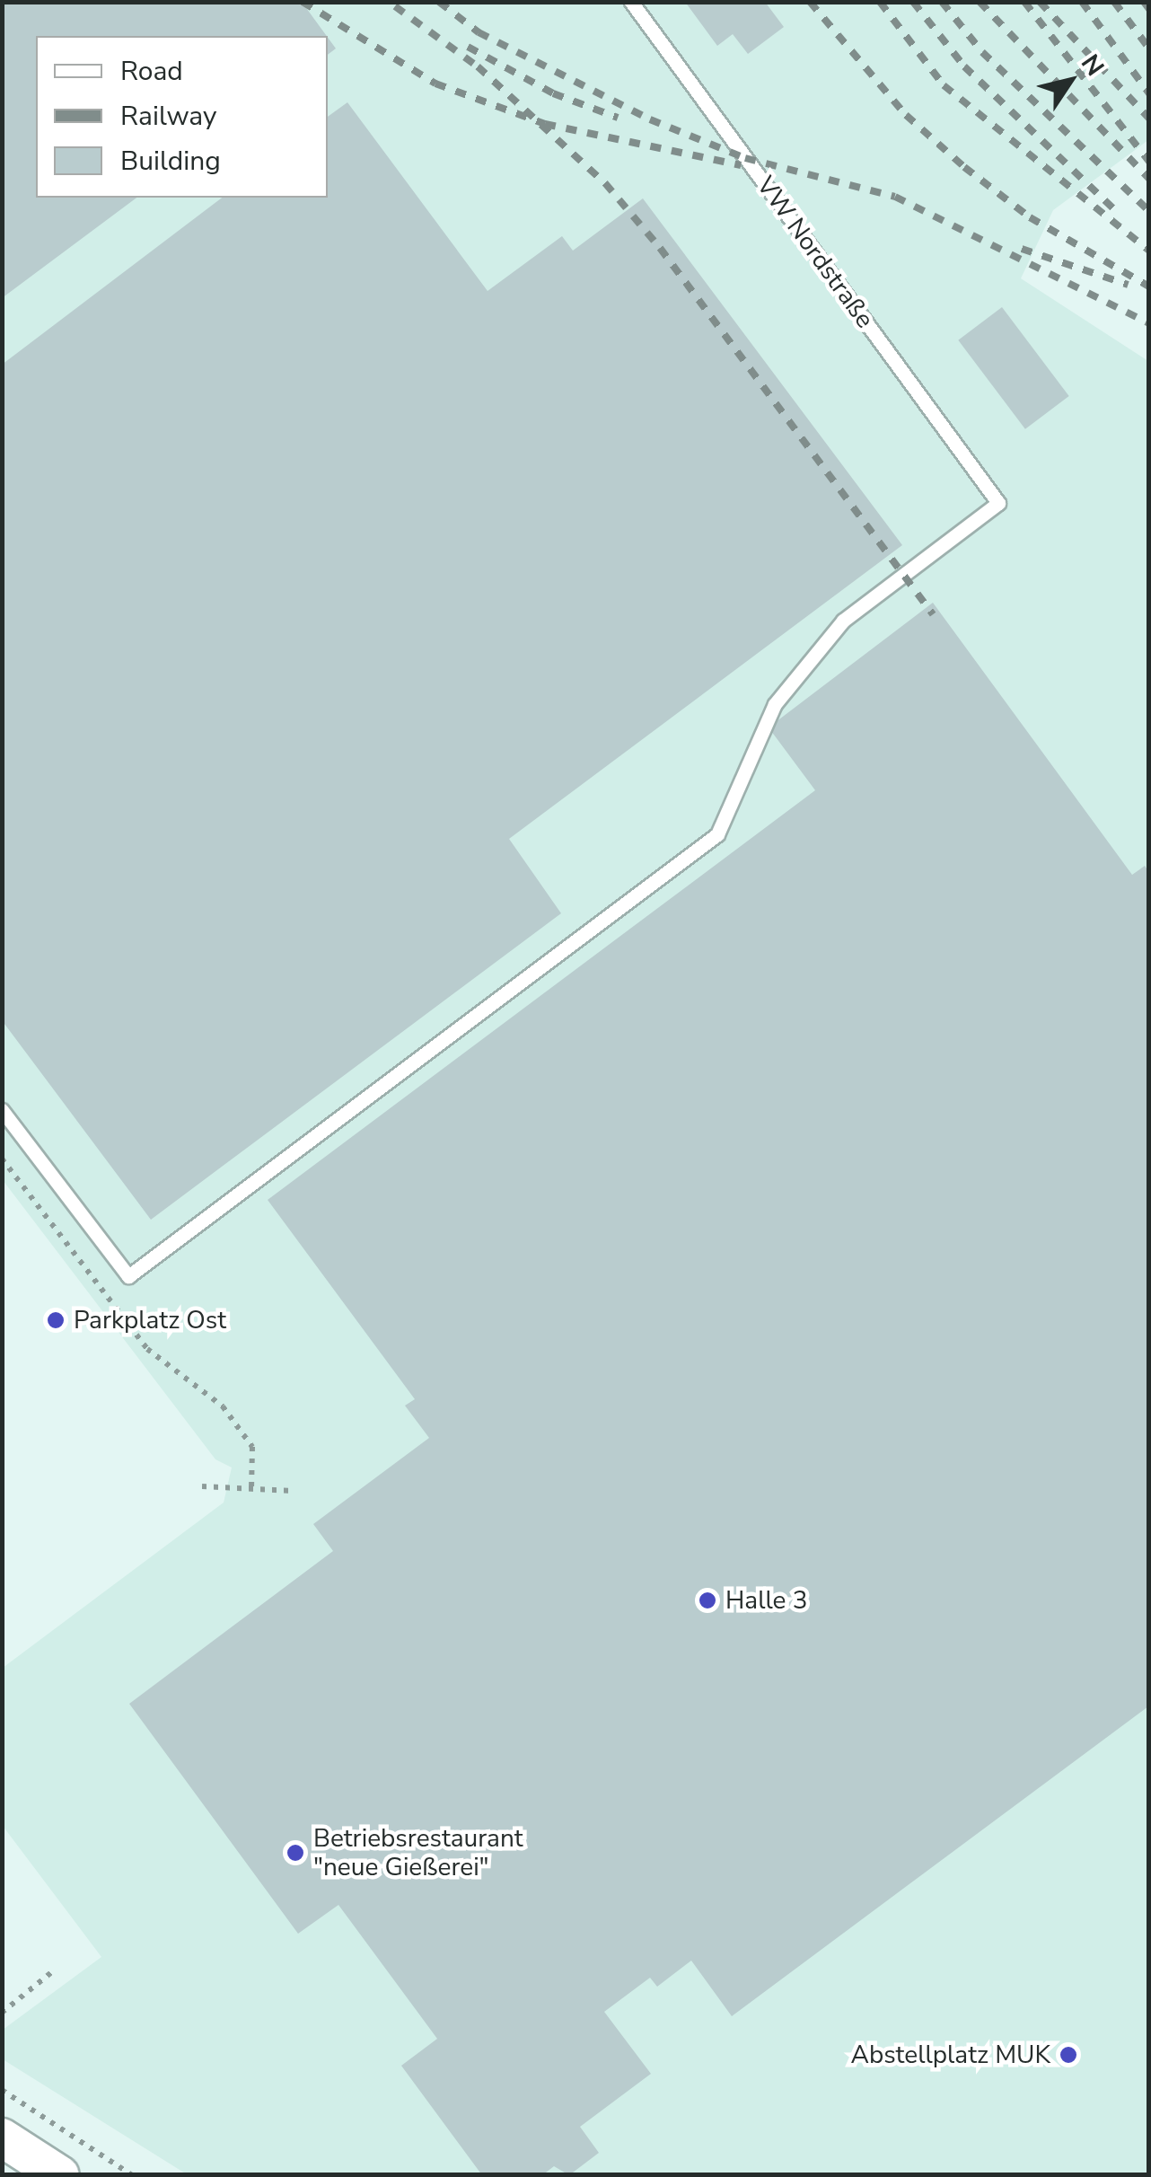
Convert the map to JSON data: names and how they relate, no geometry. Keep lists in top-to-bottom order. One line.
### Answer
{"streets":{"lane":["VW Nordstraße"]},"places":["Parkplatz Ost","Halle 3","Betriebsrestaurant \"neue Gießerei\"","Abstellplatz MUK"],"legend":["Road","Railway","Building"],"north":"top right"}
